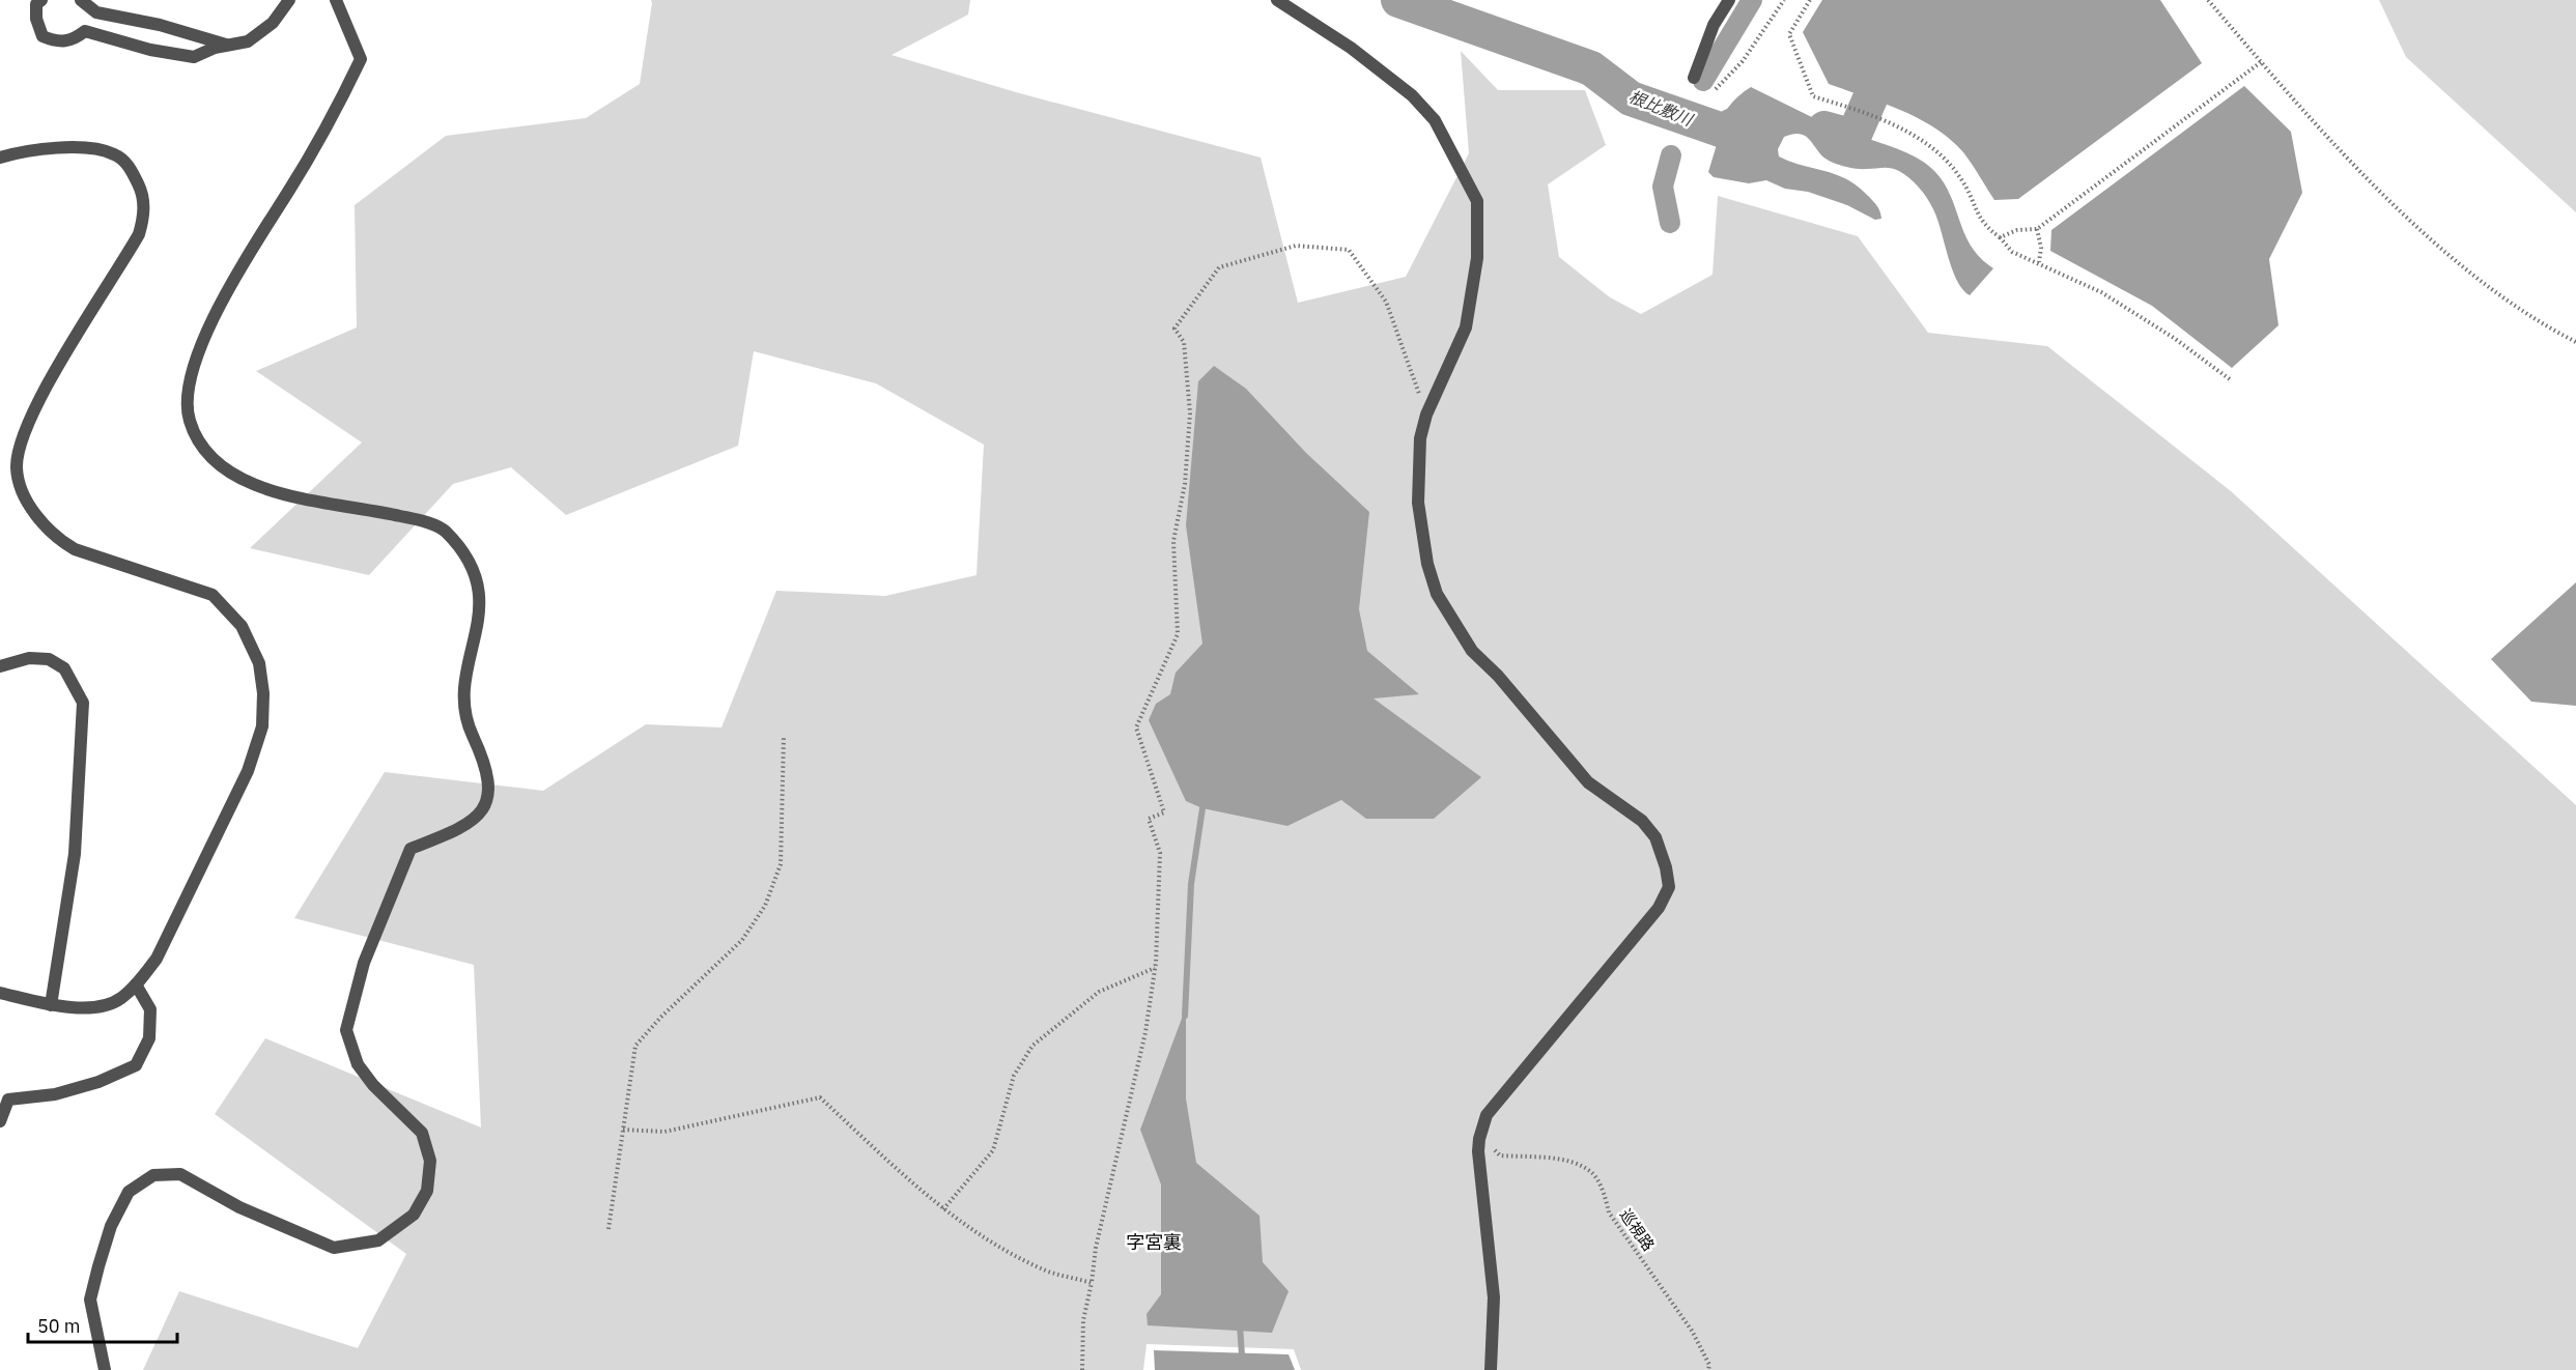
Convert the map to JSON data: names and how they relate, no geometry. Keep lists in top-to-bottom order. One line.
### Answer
{"streets":{"path":["巡視路"]},"districts":["字宮裏"],"water":["根比敷川"],"scale_bar":"50 m"}
